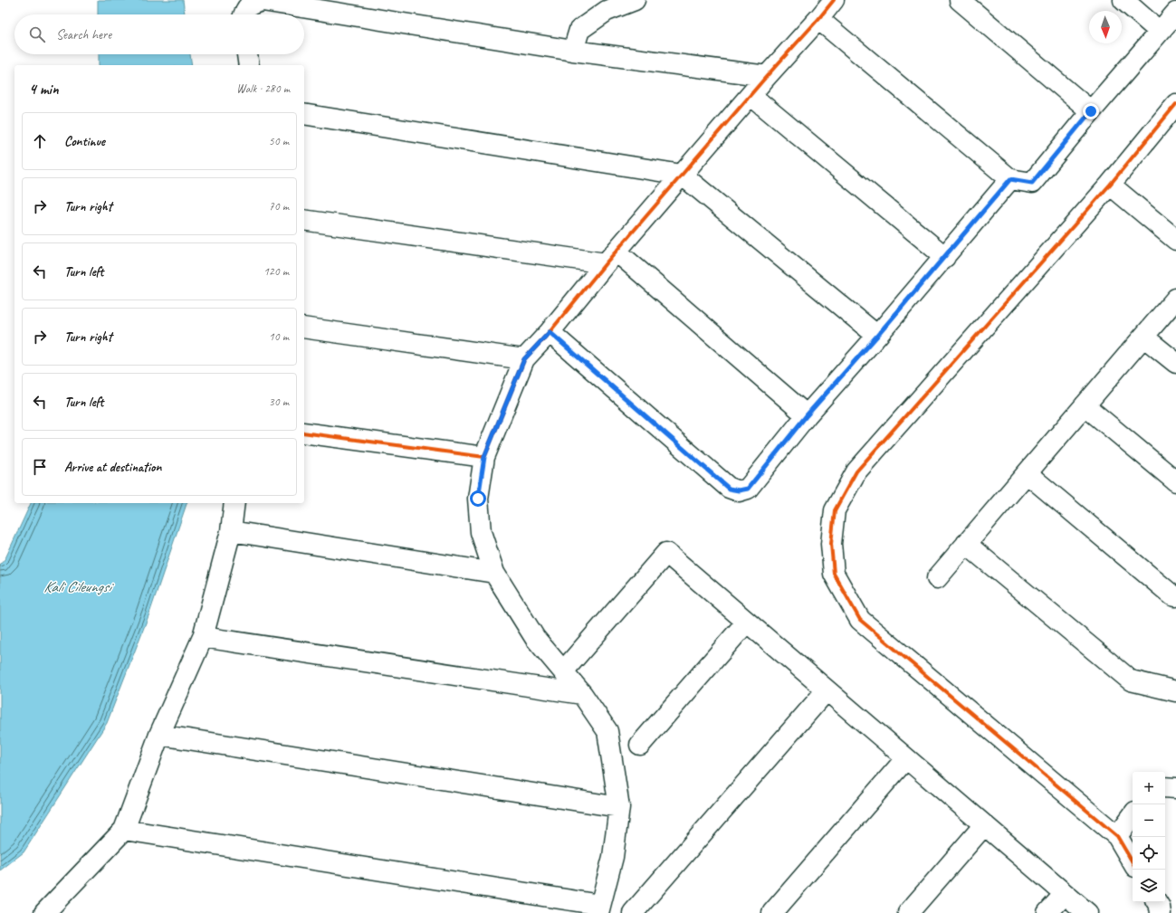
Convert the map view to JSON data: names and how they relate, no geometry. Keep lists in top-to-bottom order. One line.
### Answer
{"water":["Kali Cileungsi"],"north":"bottom","page":{"search":"Search here","heading":["4 min","Walk · 280 m"],"list":[["Continue","50 m"],["Turn right","70 m"],["Turn left","120 m"],["Turn right","10 m"],["Turn left","30 m"],"Arrive at destination"],"map_buttons":["+","−"]}}
